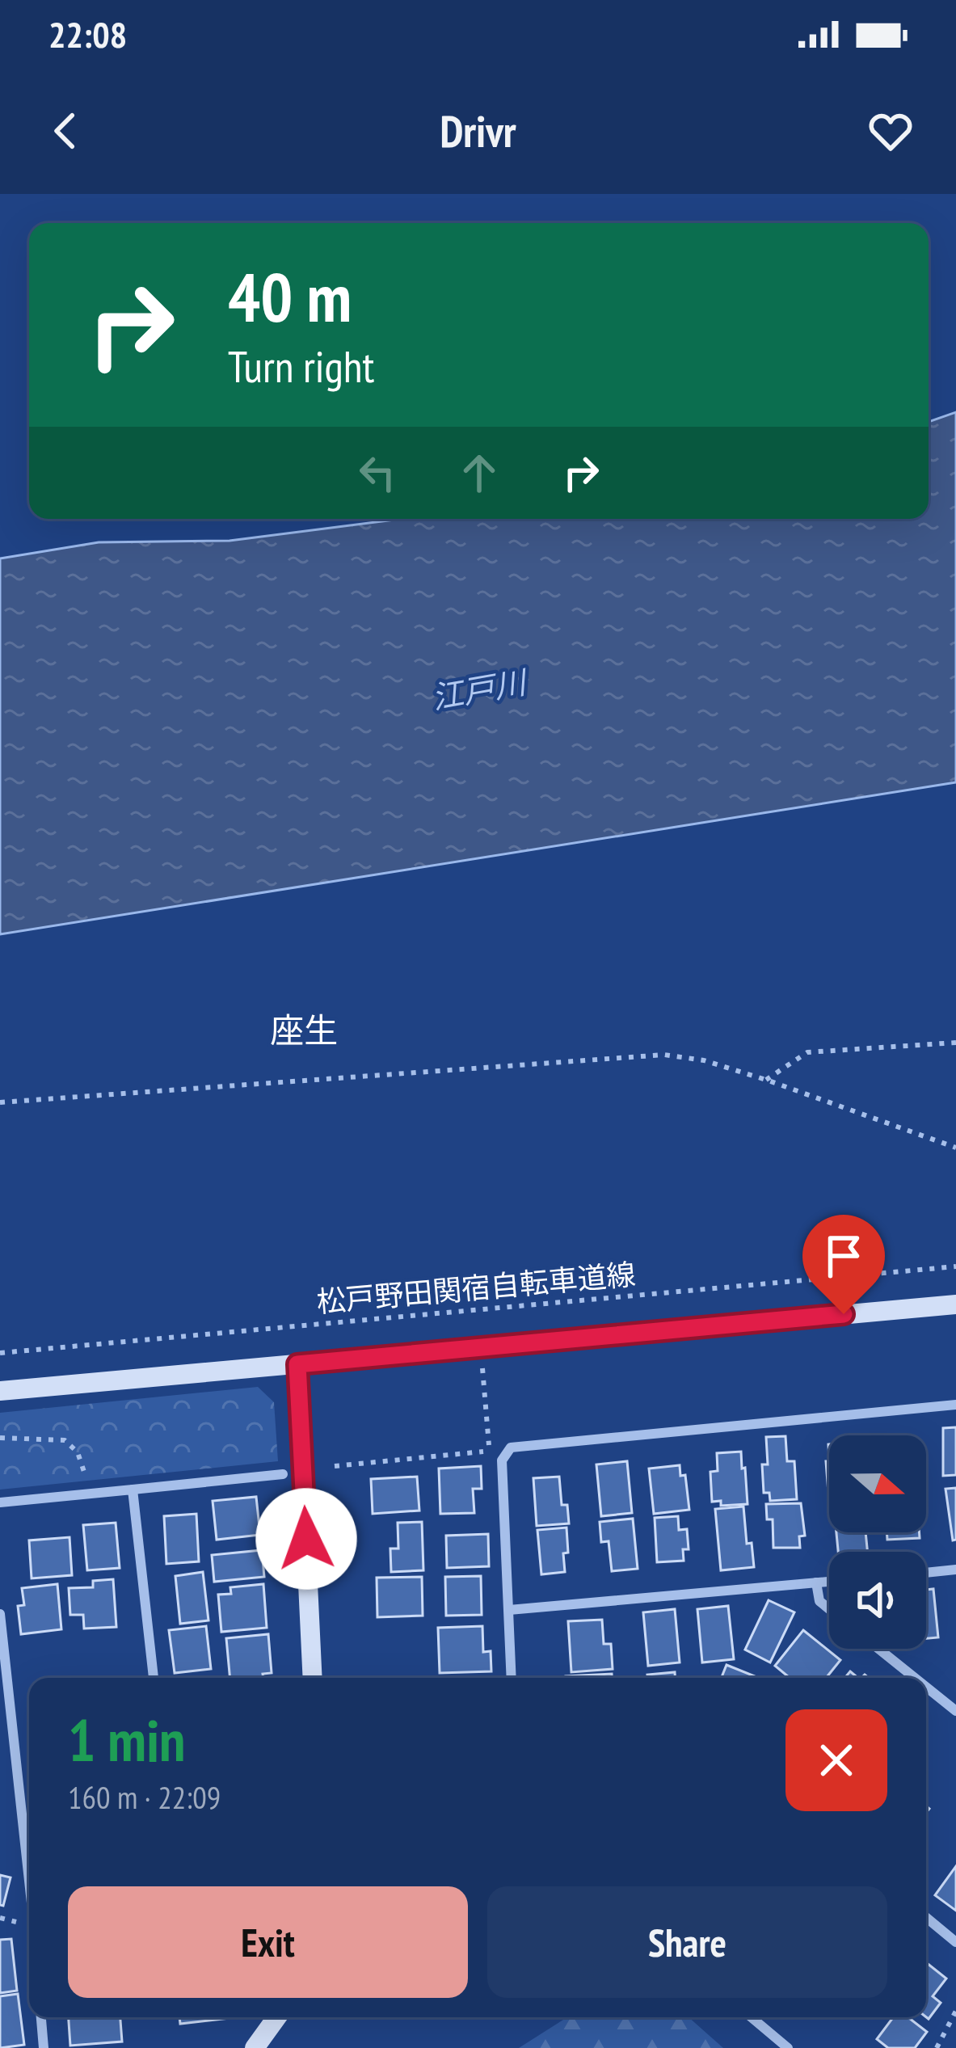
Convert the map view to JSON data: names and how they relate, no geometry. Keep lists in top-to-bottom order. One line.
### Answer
{"streets":{"path":["松戸野田関宿自転車道線"]},"districts":["座生"],"water":["江戸川"],"north":"right","page":{"status":"22:08","header":"Drivr","turn":["40 m","Turn right"],"heading":["1 min","160 m · 22:09"],"buttons":["Exit","Share"]}}
